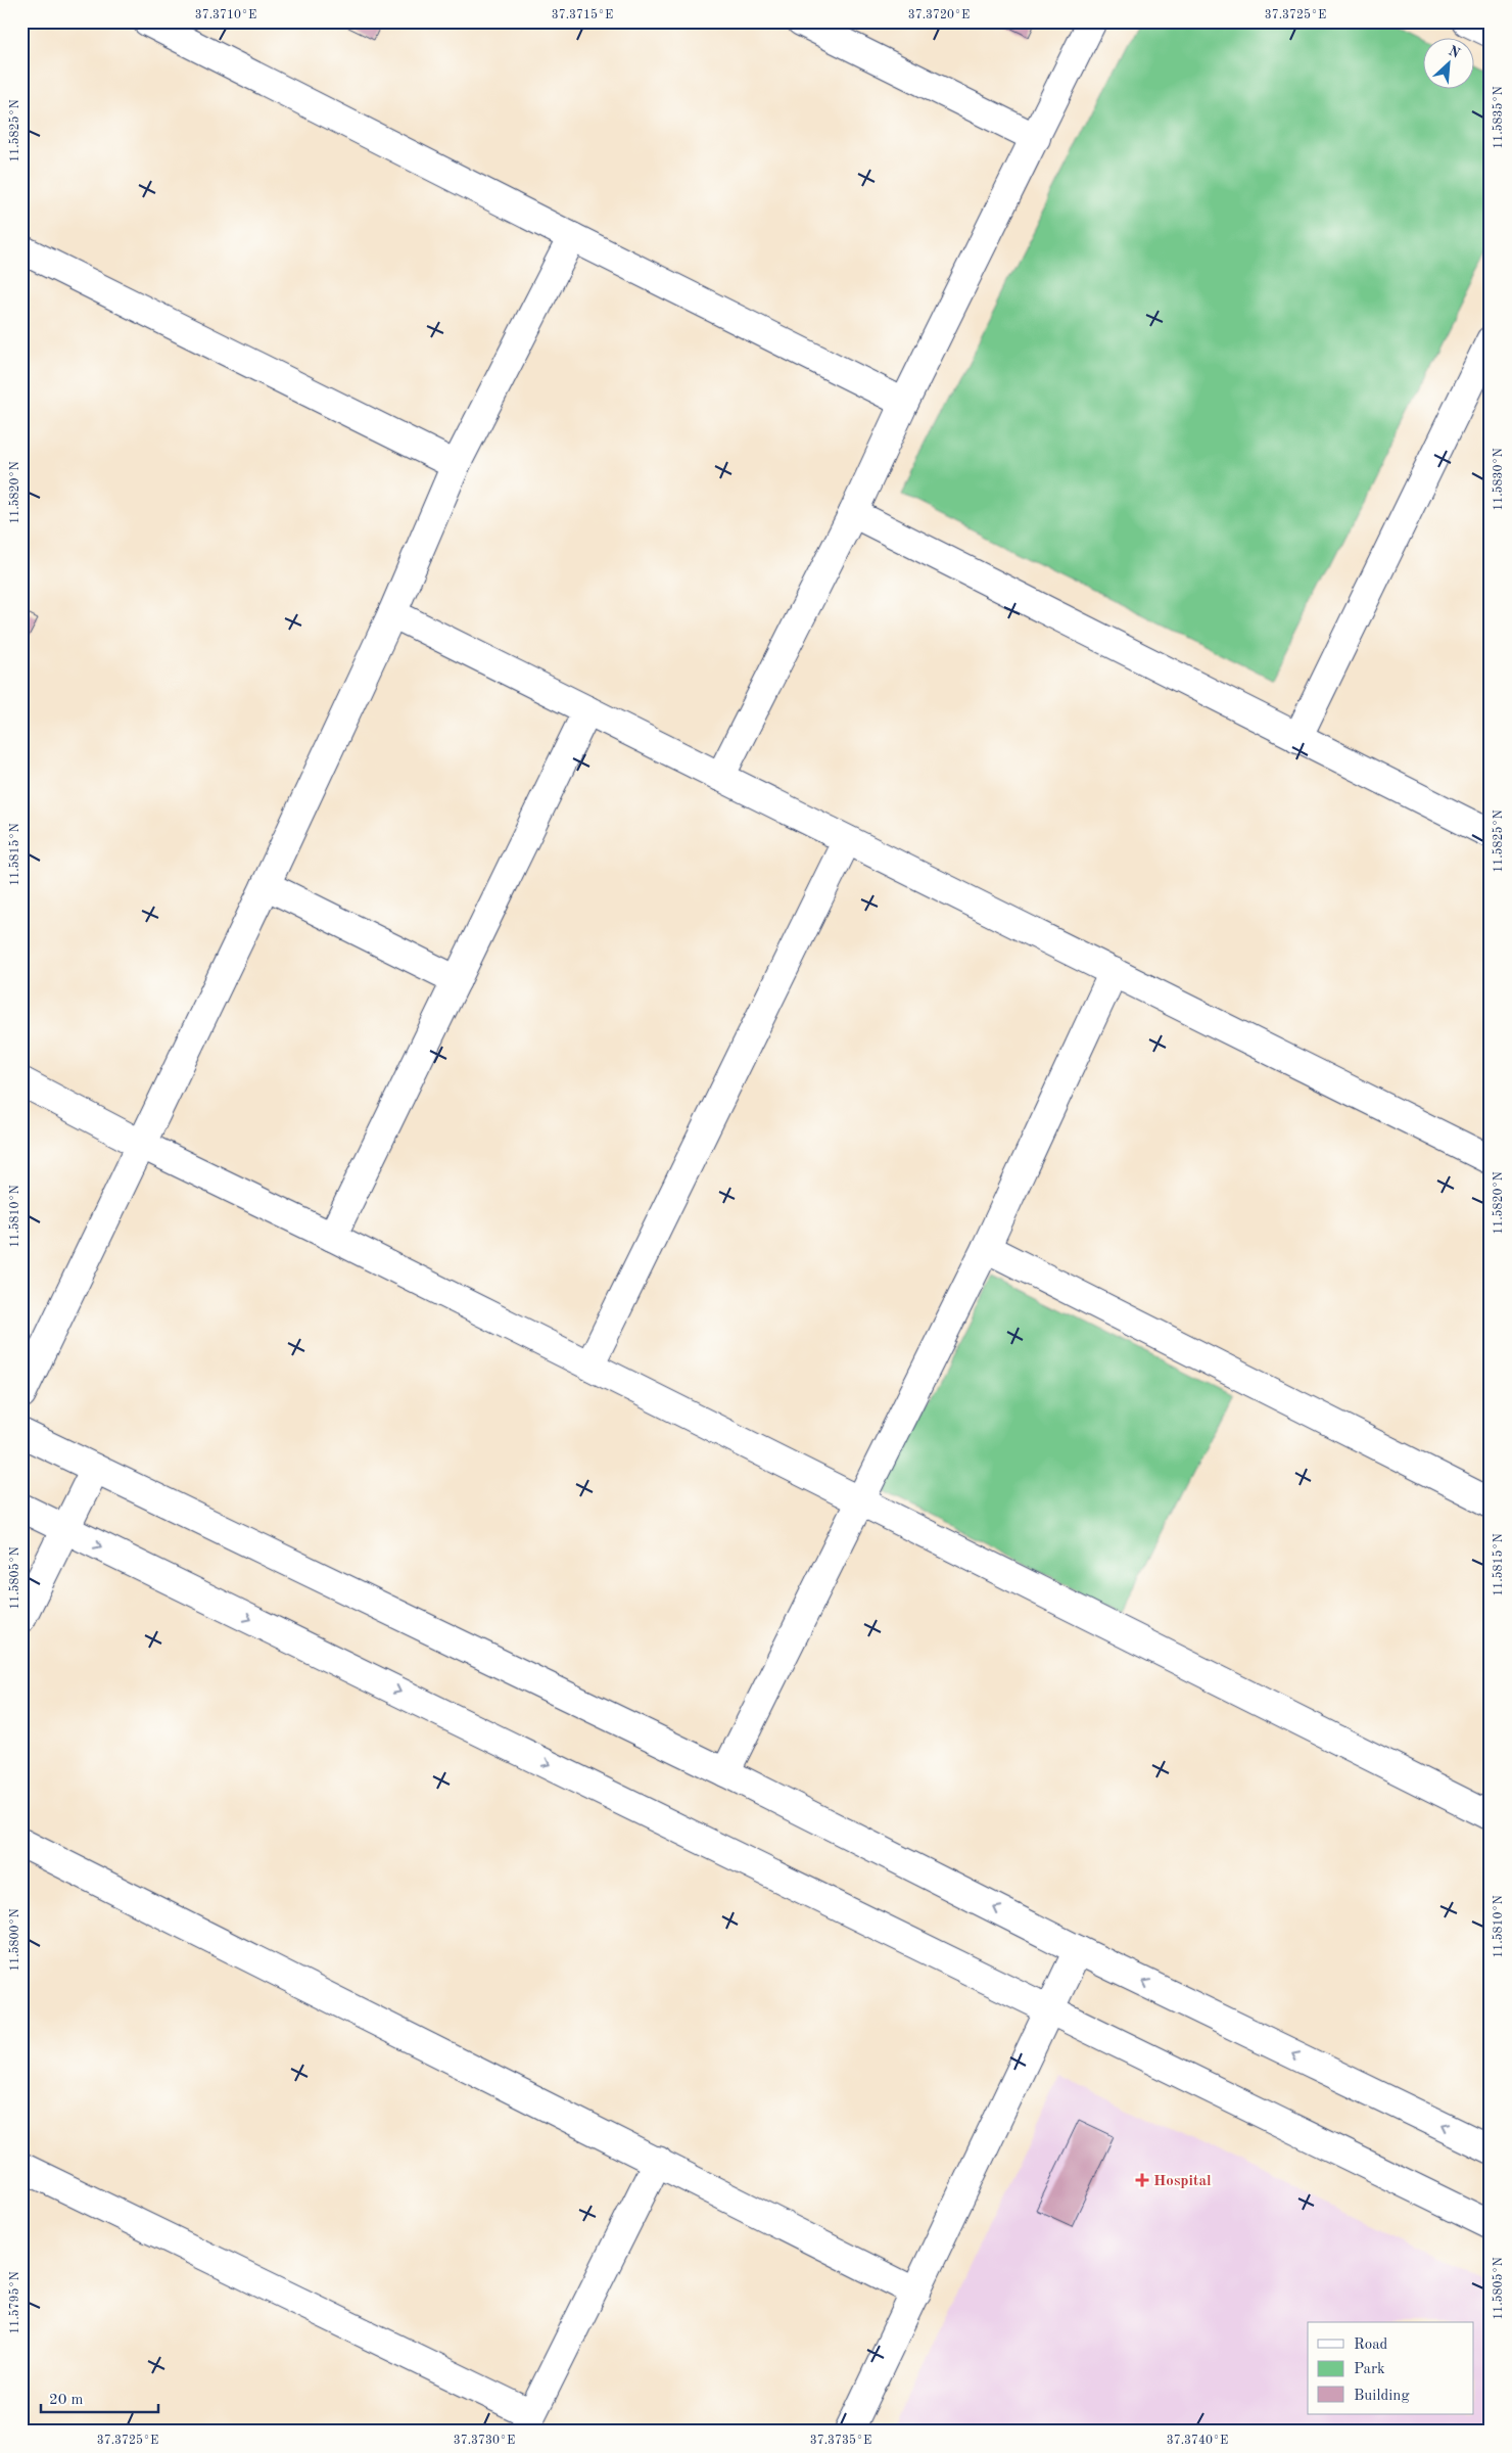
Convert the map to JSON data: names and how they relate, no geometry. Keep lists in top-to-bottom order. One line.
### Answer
{"places":{"health":["Hospital"]},"legend":["Road","Park","Building"],"scale_bar":"20 m","north":"top right","coordinates":["37.3710°E","37.3715°E","37.3720°E","37.3725°E","11.5835°N","11.5825°N","11.5830°N","11.5820°N","11.5815°N","11.5810°N","11.5805°N","11.5800°N","11.5795°N","37.3730°E","37.3735°E","37.3740°E"]}
